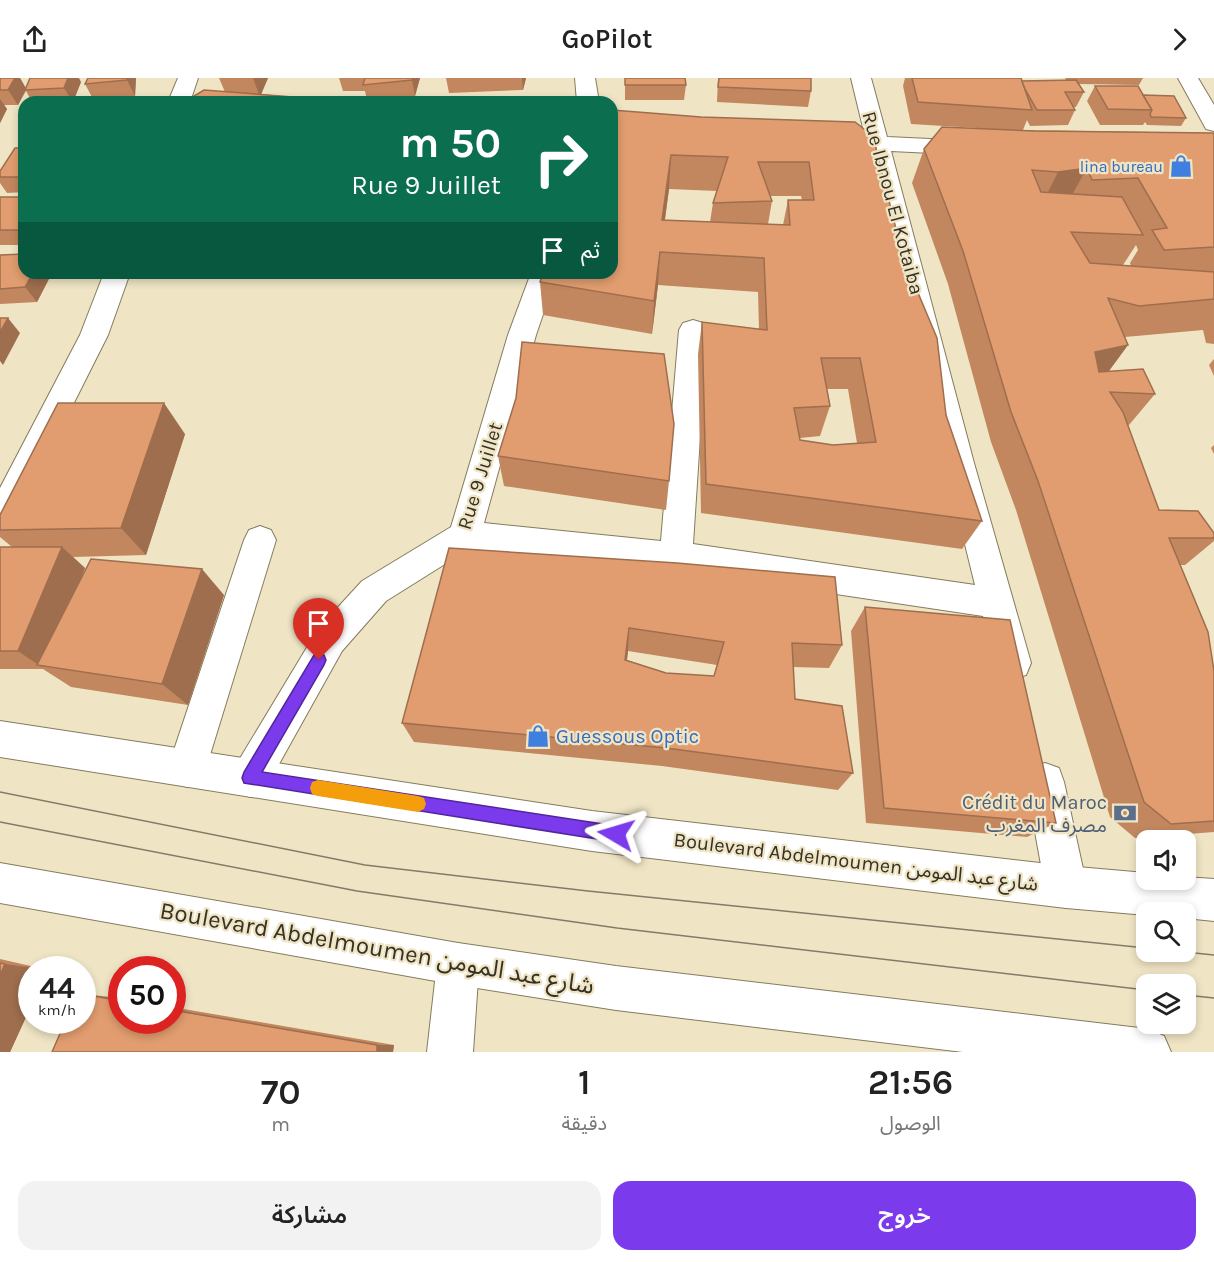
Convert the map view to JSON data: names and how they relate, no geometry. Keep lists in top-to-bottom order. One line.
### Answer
{"streets":{"street":["Rue Ibnou El Kotaiba","Rue 9 Juillet","Boulevard Abdelmoumen شارع عبد المومن"]},"crossings":[["Rue 9 Juillet","Boulevard Abdelmoumen شارع عبد المومن"]],"places":{"shop":["lina bureau","Guessous Optic"],"bank":["Crédit du Maroc مصرف المغرب"]},"page":{"header":"GoPilot","turn":["50 m","Rue 9 Juillet"],"then":"ثم","speed":"44 km/h","limit":"50","eta":["21:56","الوصول","1","دقيقة","70","m"],"buttons":["خروج","مشاركة"]}}
